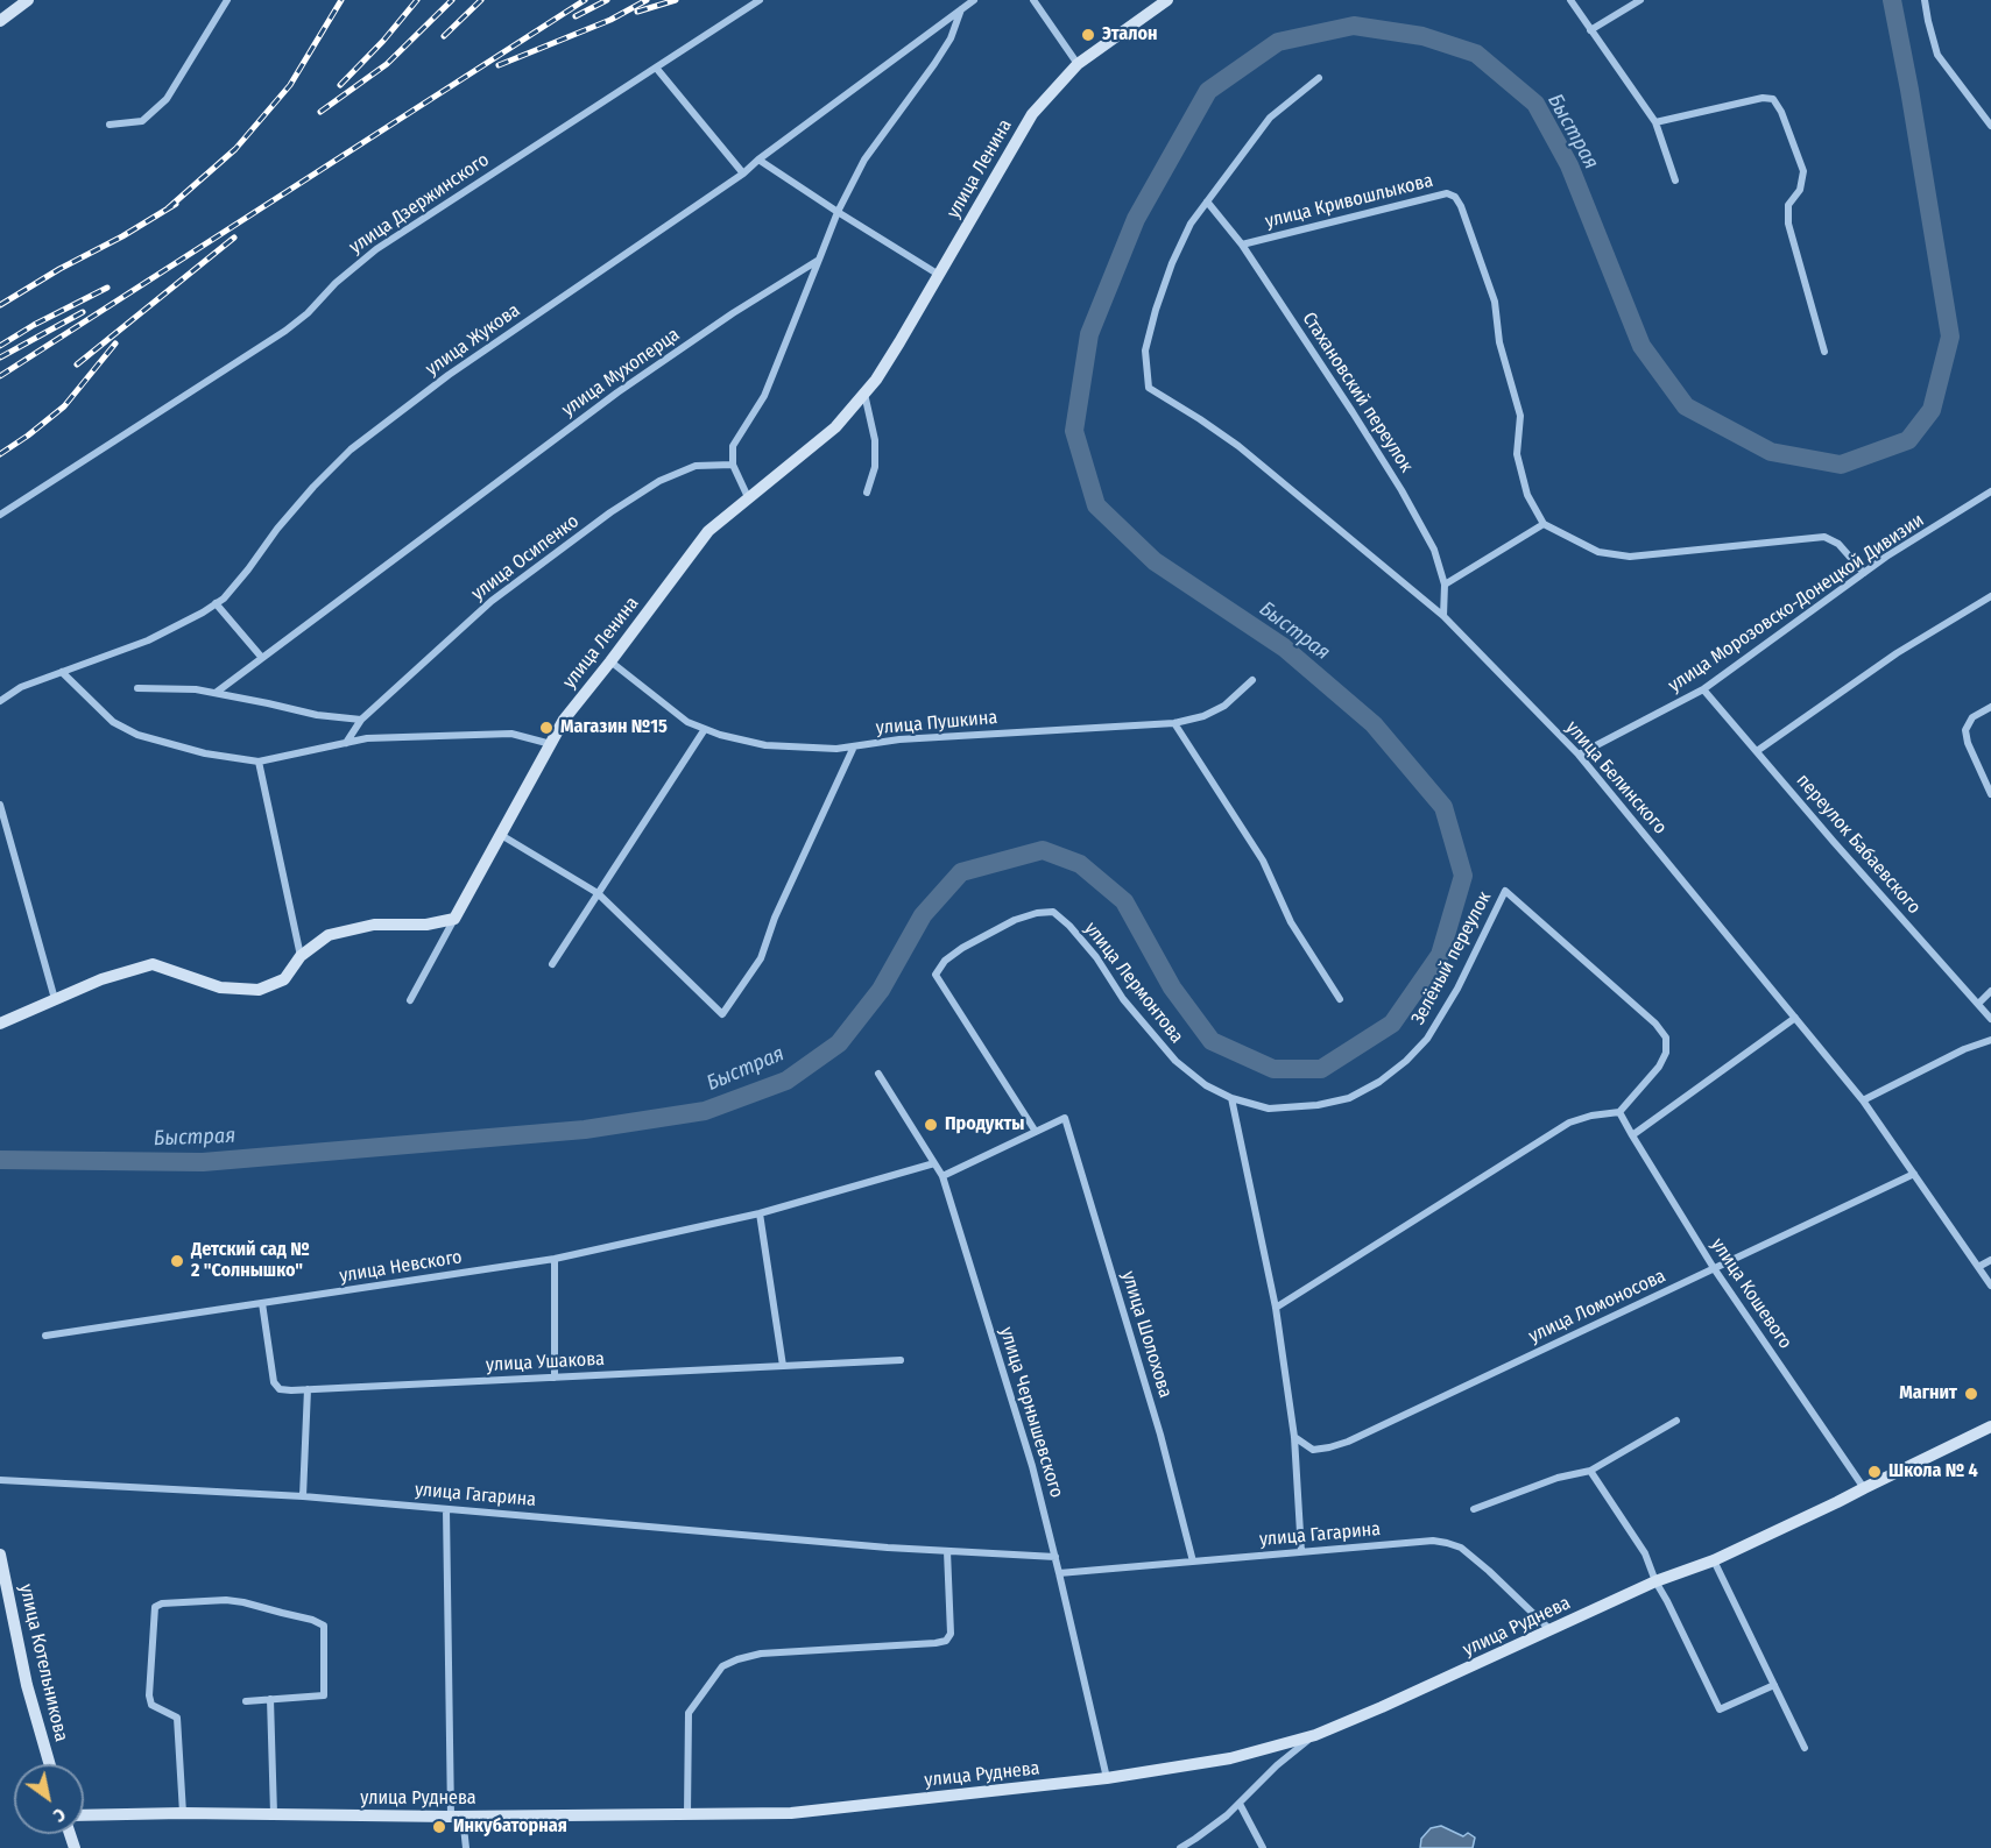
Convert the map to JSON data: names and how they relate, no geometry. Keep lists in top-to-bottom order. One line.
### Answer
{"streets":{"street":["улица Ленина","улица Кривошлыкова","улица Дзержинского","улица Жукова","улица Мухоперца","Стахановский переулок","улица Осипенко","улица Морозовско-Донецкой Дивизии","улица Пушкина","улица Белинского","переулок Бабаевского","Зелёный переулок","улица Лермонтова","улица Невского","улица Кошевого","улица Ломоносова","улица Шолохова","улица Ушакова","улица Чернышевского","улица Гагарина","улица Руднева","улица Котельникова"]},"crossings":[["улица Ленина","улица Пушкина"],["улица Кривошлыкова","Стахановский переулок"],["Стахановский переулок","улица Белинского"],["улица Морозовско-Донецкой Дивизии","улица Белинского"],["улица Морозовско-Донецкой Дивизии","переулок Бабаевского"],["улица Белинского","улица Ломоносова"],["Зелёный переулок","улица Лермонтова"],["Зелёный переулок","улица Кошевого"],["улица Лермонтова","улица Шолохова"],["улица Невского","улица Ушакова"],["улица Невского","улица Чернышевского"],["улица Кошевого","улица Ломоносова"],["улица Кошевого","улица Руднева"],["улица Шолохова","улица Гагарина"],["улица Чернышевского","улица Гагарина"],["улица Чернышевского","улица Руднева"],["улица Гагарина","улица Руднева"]],"water":["Быстрая"],"places":["Эталон","Магазин №15","Продукты","Детский сад № 2 \"Солнышко\"","Магнит","Школа № 4","Инкубаторная"],"north":"bottom right"}
